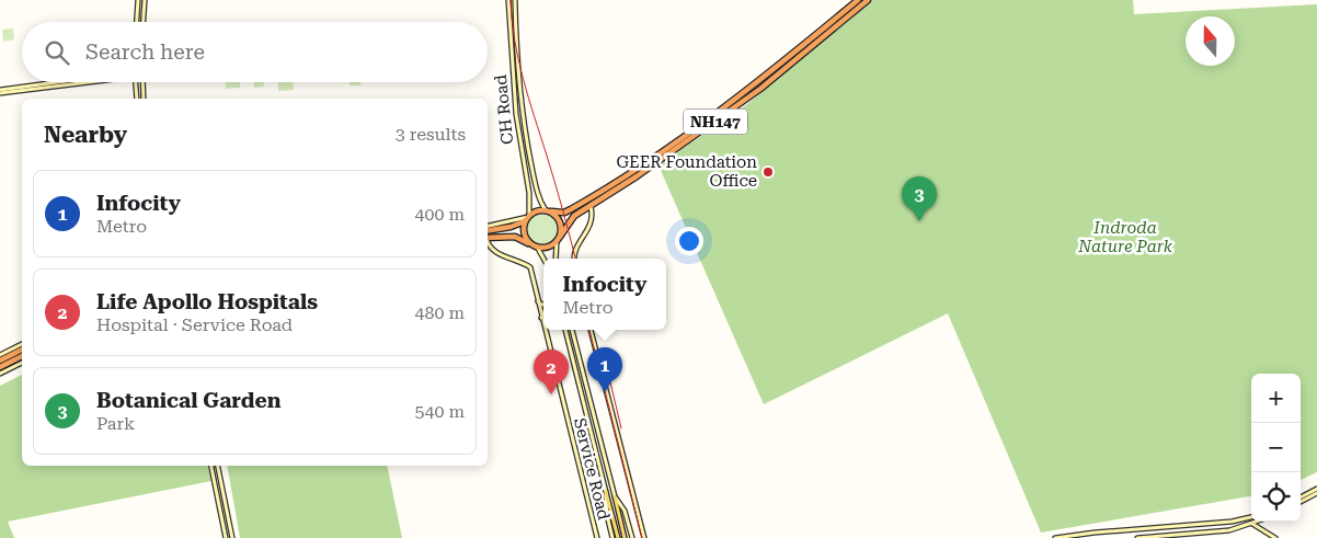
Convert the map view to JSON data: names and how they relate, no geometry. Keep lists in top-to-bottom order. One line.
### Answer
{"streets":{"highway":["NH147"],"street":["CH Road","Service Road"]},"crossings":[["CH Road","NH147"]],"parks":["Indroda Nature Park"],"places":["GEER Foundation Office"],"north":"top","page":{"search":"Search here","heading":["Nearby","3 results"],"list":[{"mark":"1","name":"Infocity","note":"Metro","value":"400 m"},{"mark":"2","name":"Life Apollo Hospitals","note":"Hospital · Service Road","value":"480 m"},{"mark":"3","name":"Botanical Garden","note":"Park","value":"540 m"}],"pins":["3","1","2"],"popup":["Infocity","Metro"],"map_buttons":["+","−"]}}
